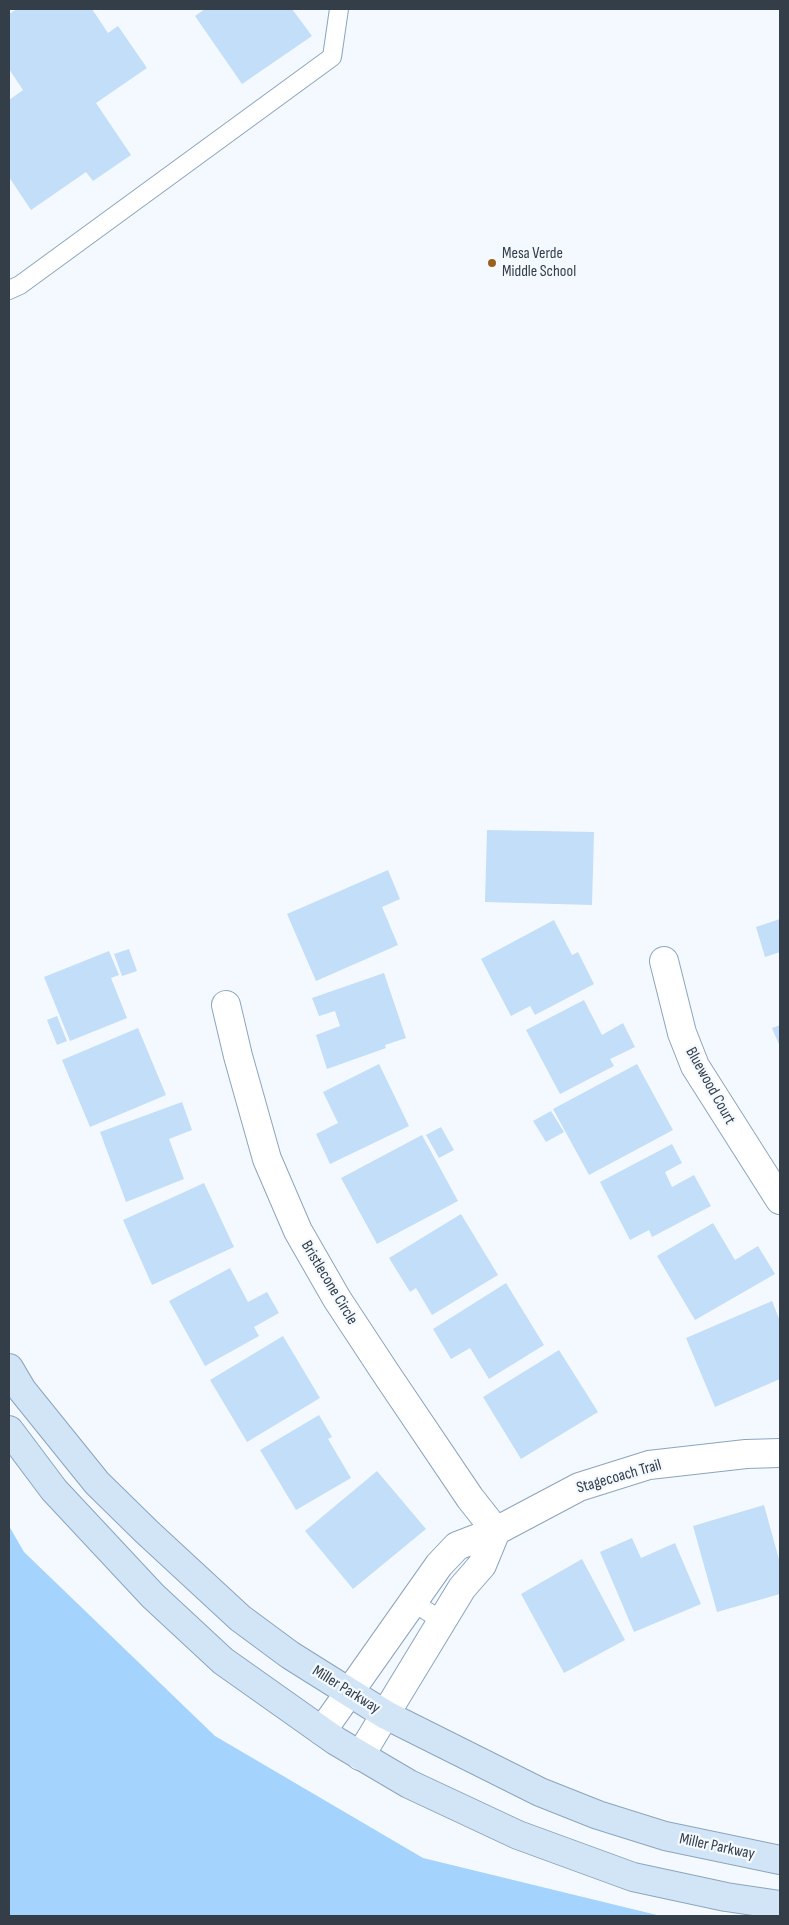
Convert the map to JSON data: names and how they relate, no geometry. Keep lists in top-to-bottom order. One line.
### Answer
{"streets":{"street":["Bluewood Court","Bristlecone Circle","Stagecoach Trail","Miller Parkway"]},"crossings":[["Bristlecone Circle","Stagecoach Trail"],["Stagecoach Trail","Miller Parkway"]],"places":["Mesa Verde Middle School"]}
